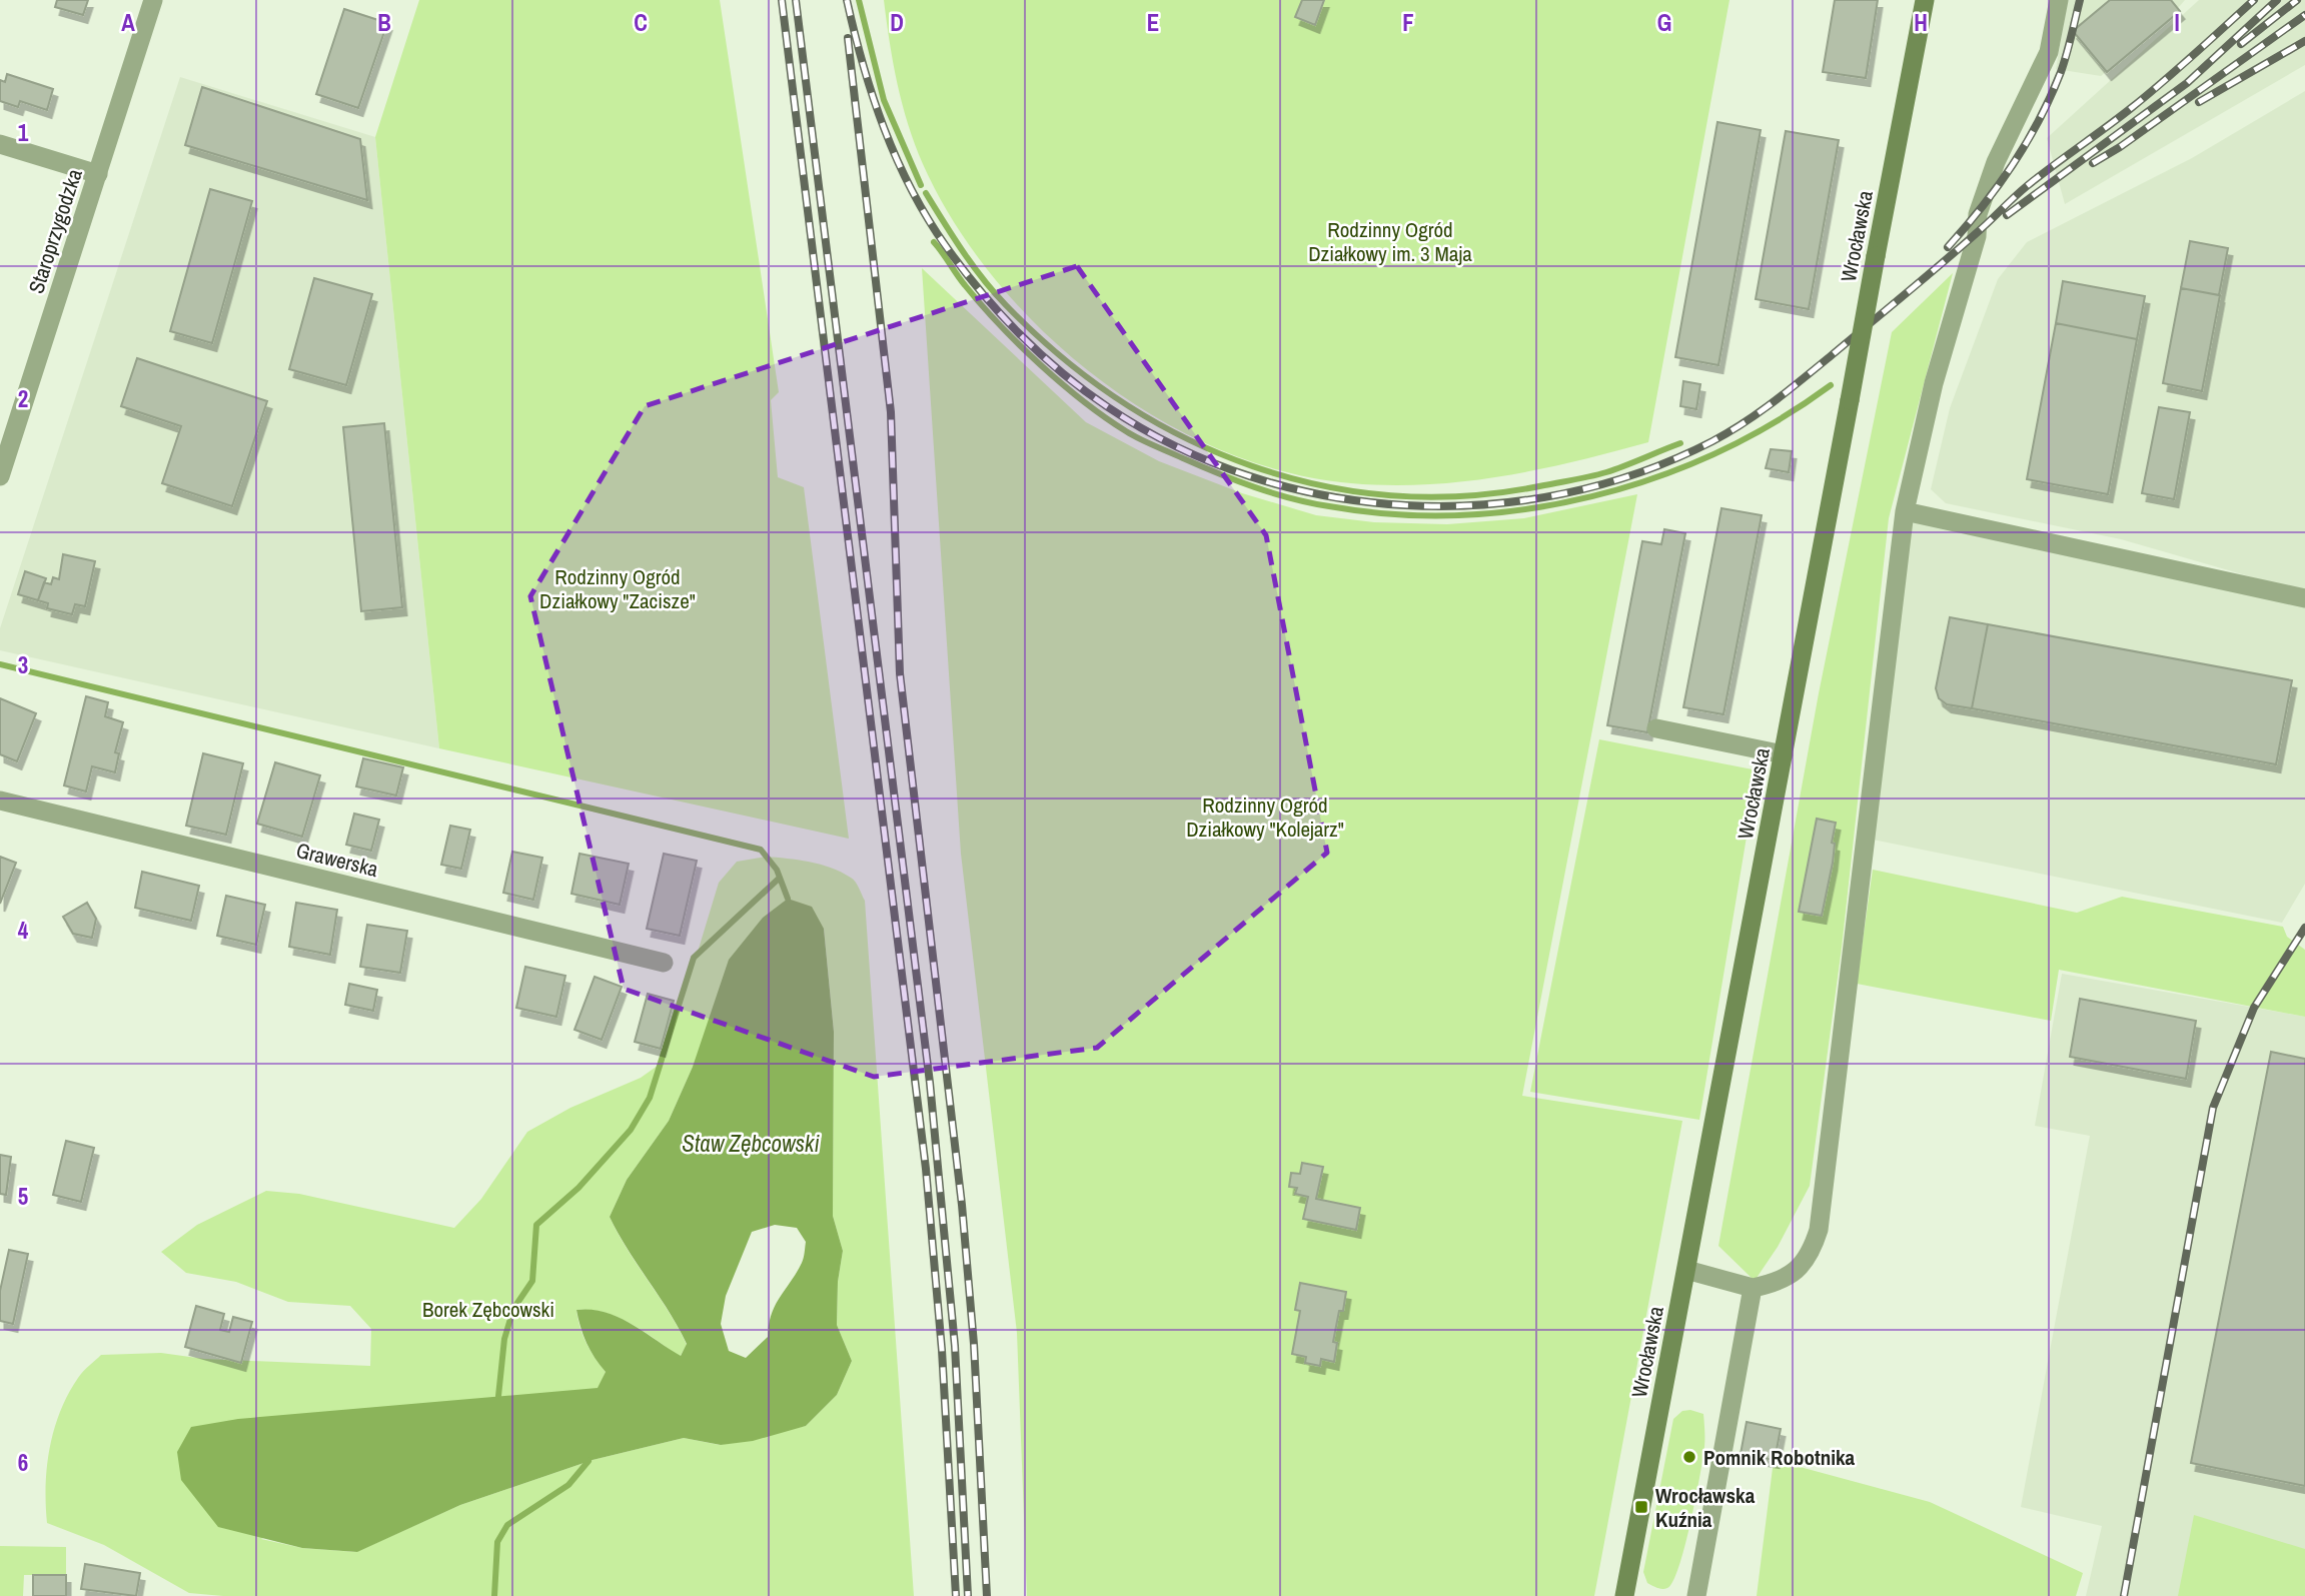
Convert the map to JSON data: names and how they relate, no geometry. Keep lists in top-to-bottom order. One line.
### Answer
{"streets":{"main road":["Wrocławska"],"street":["Staroprzygodzka","Grawerska"]},"water":["Staw Zębcowski"],"parks":["Rodzinny Ogród Działkowy im. 3 Maja","Rodzinny Ogród Działkowy \"Zacisze\"","Rodzinny Ogród Działkowy \"Kolejarz\"","Borek Zębcowski"],"places":{"other":["Pomnik Robotnika"],"transit":["Wrocławska Kuźnia"]},"grid":{"columns":["A","B","C","D","E","F","G","H","I"],"rows":["1","2","3","4","5","6"]}}
